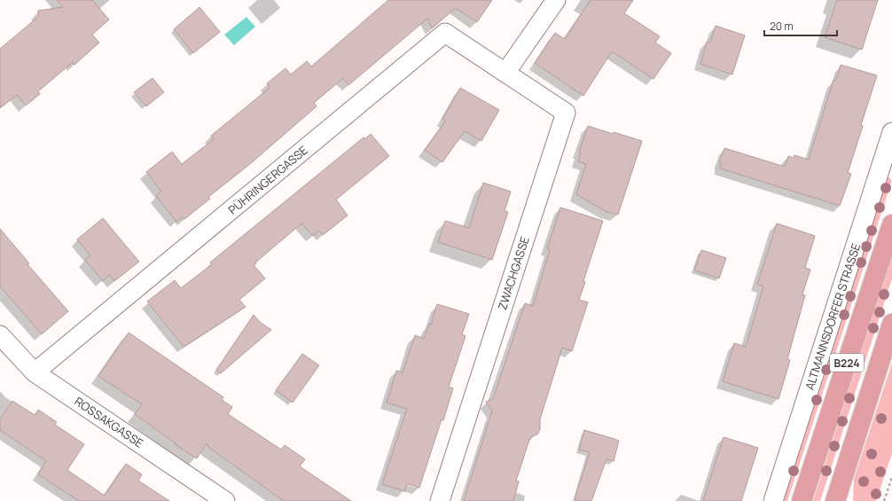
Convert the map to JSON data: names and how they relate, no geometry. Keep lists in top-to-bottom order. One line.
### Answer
{"streets":{"main road":["B224"],"street":["PÜHRINGERGASSE","ZWACHGASSE","ALTMANNSDORFER STRASSE","ROSSAKGASSE"]},"crossings":[["PÜHRINGERGASSE","ZWACHGASSE"],["PÜHRINGERGASSE","ROSSAKGASSE"]],"scale_bar":"20 m"}
